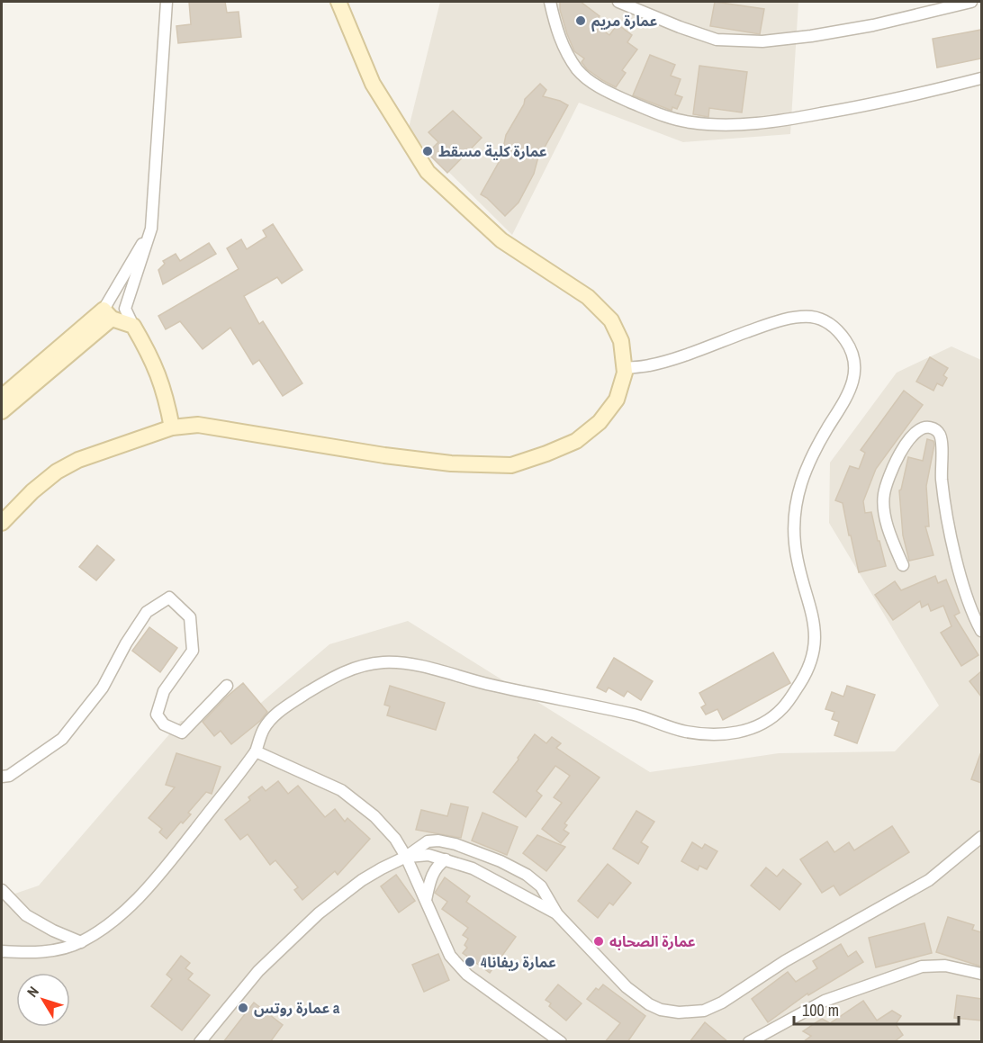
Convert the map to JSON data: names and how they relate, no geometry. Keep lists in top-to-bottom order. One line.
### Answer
{"places":["عمارة مريم","عمارة كلية مسقط","عمارة الصحابه","عمارة ريفانا4","عمارة روتس a"],"scale_bar":"100 m","north":"top left"}
